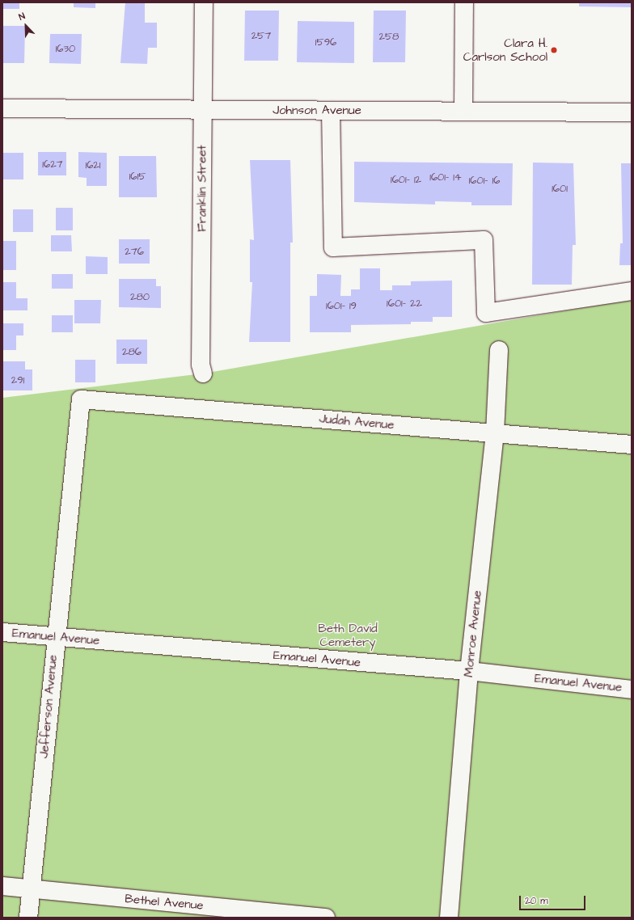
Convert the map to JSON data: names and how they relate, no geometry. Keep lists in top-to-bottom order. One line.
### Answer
{"streets":{"street":["Johnson Avenue","Franklin Street","Judah Avenue","Monroe Avenue","Emanuel Avenue","Jefferson Avenue","Bethel Avenue"]},"crossings":[["Johnson Avenue","Franklin Street"],["Judah Avenue","Monroe Avenue"],["Judah Avenue","Jefferson Avenue"],["Monroe Avenue","Emanuel Avenue"],["Emanuel Avenue","Jefferson Avenue"],["Jefferson Avenue","Bethel Avenue"]],"parks":["Beth David Cemetery"],"places":["Clara H. Carlson School"],"house_numbers":["257","258","1596","1630","1627","1621","1615","1601- 14","1601- 12","1601- 16","1601","276","280","1601- 22","1601- 19","286","291"],"scale_bar":"20 m","north":"top left"}
